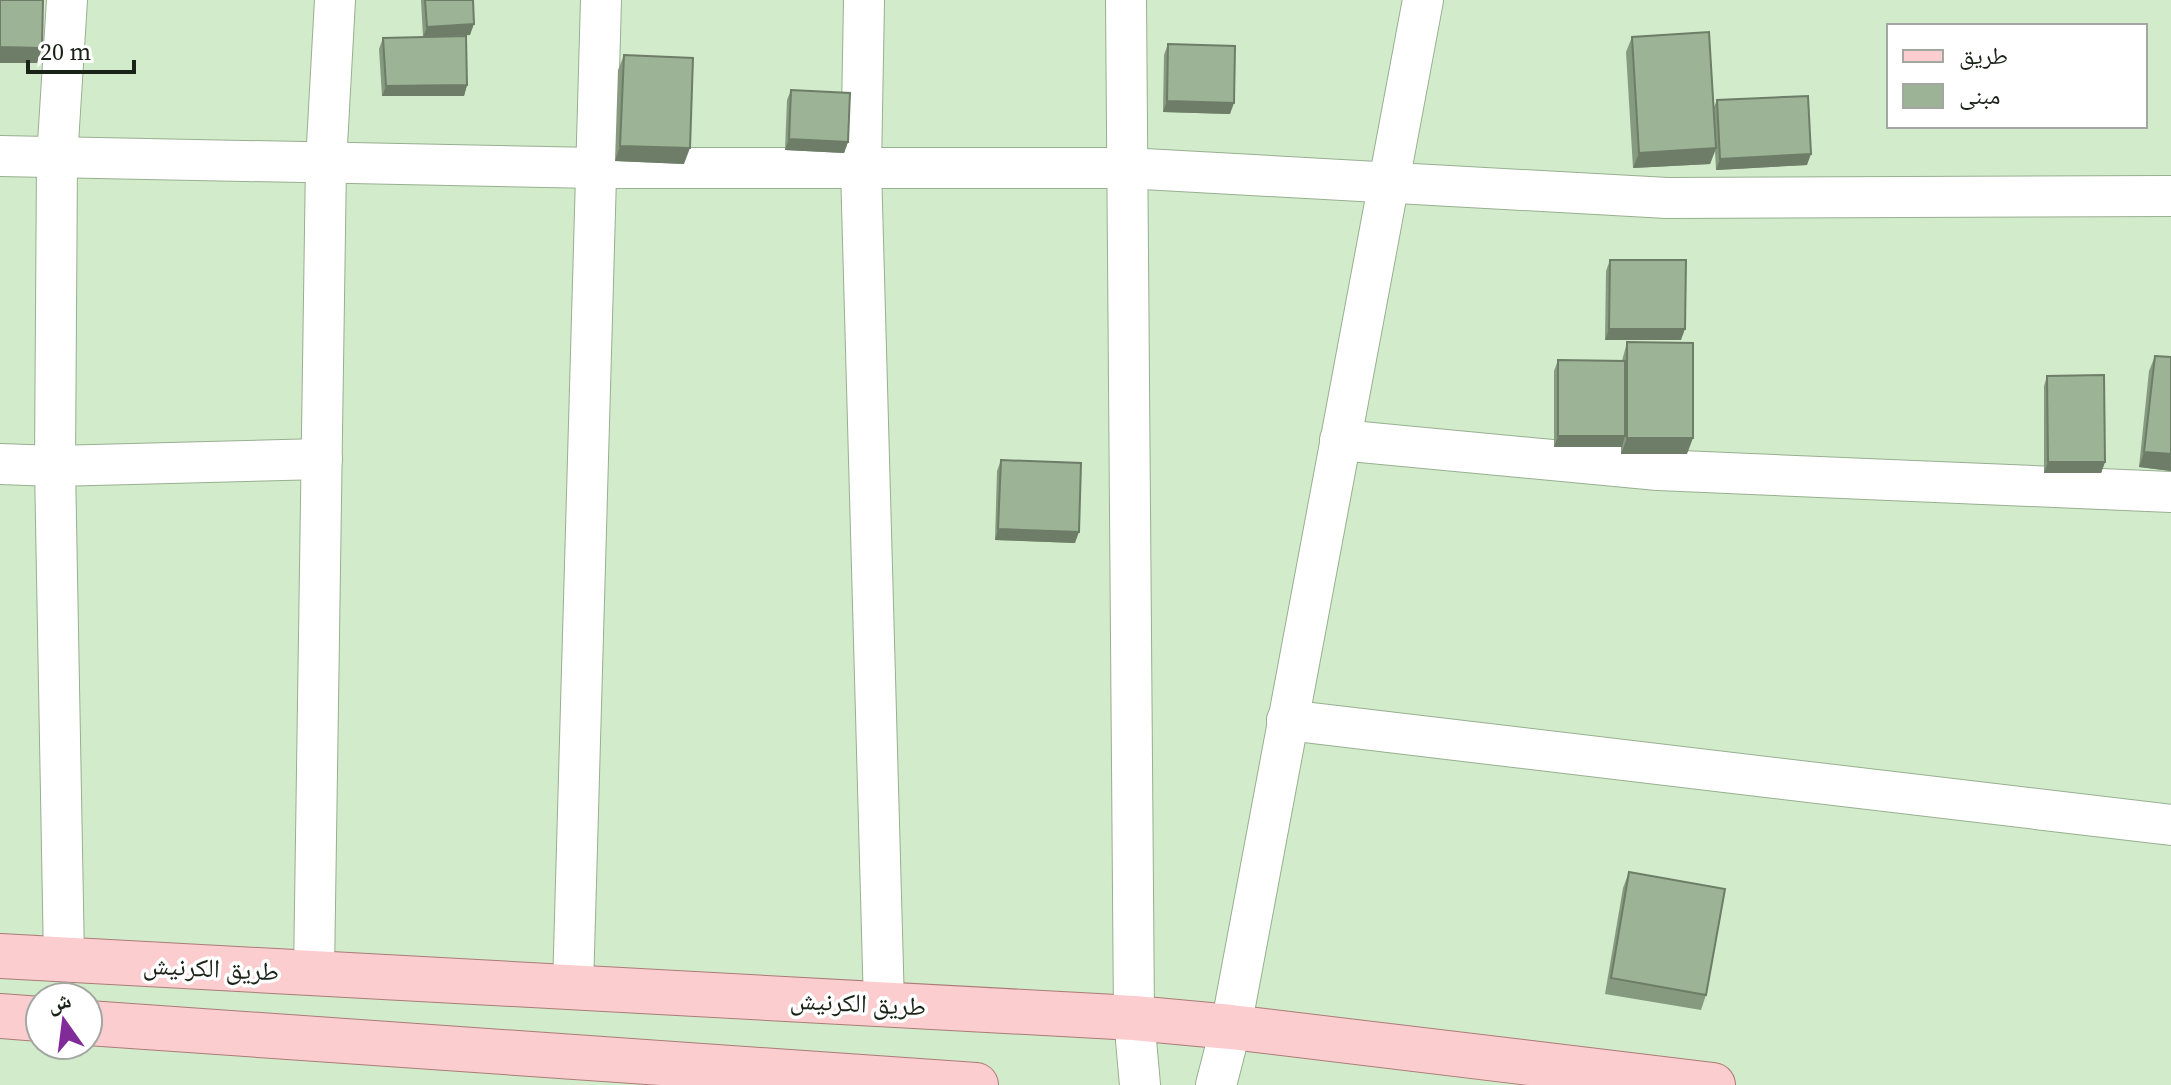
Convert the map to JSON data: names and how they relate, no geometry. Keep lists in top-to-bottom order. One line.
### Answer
{"streets":{"main road":["طريق الكرنيش"]},"legend":["طريق","مبنى"],"scale_bar":"20 m","north":"top"}
